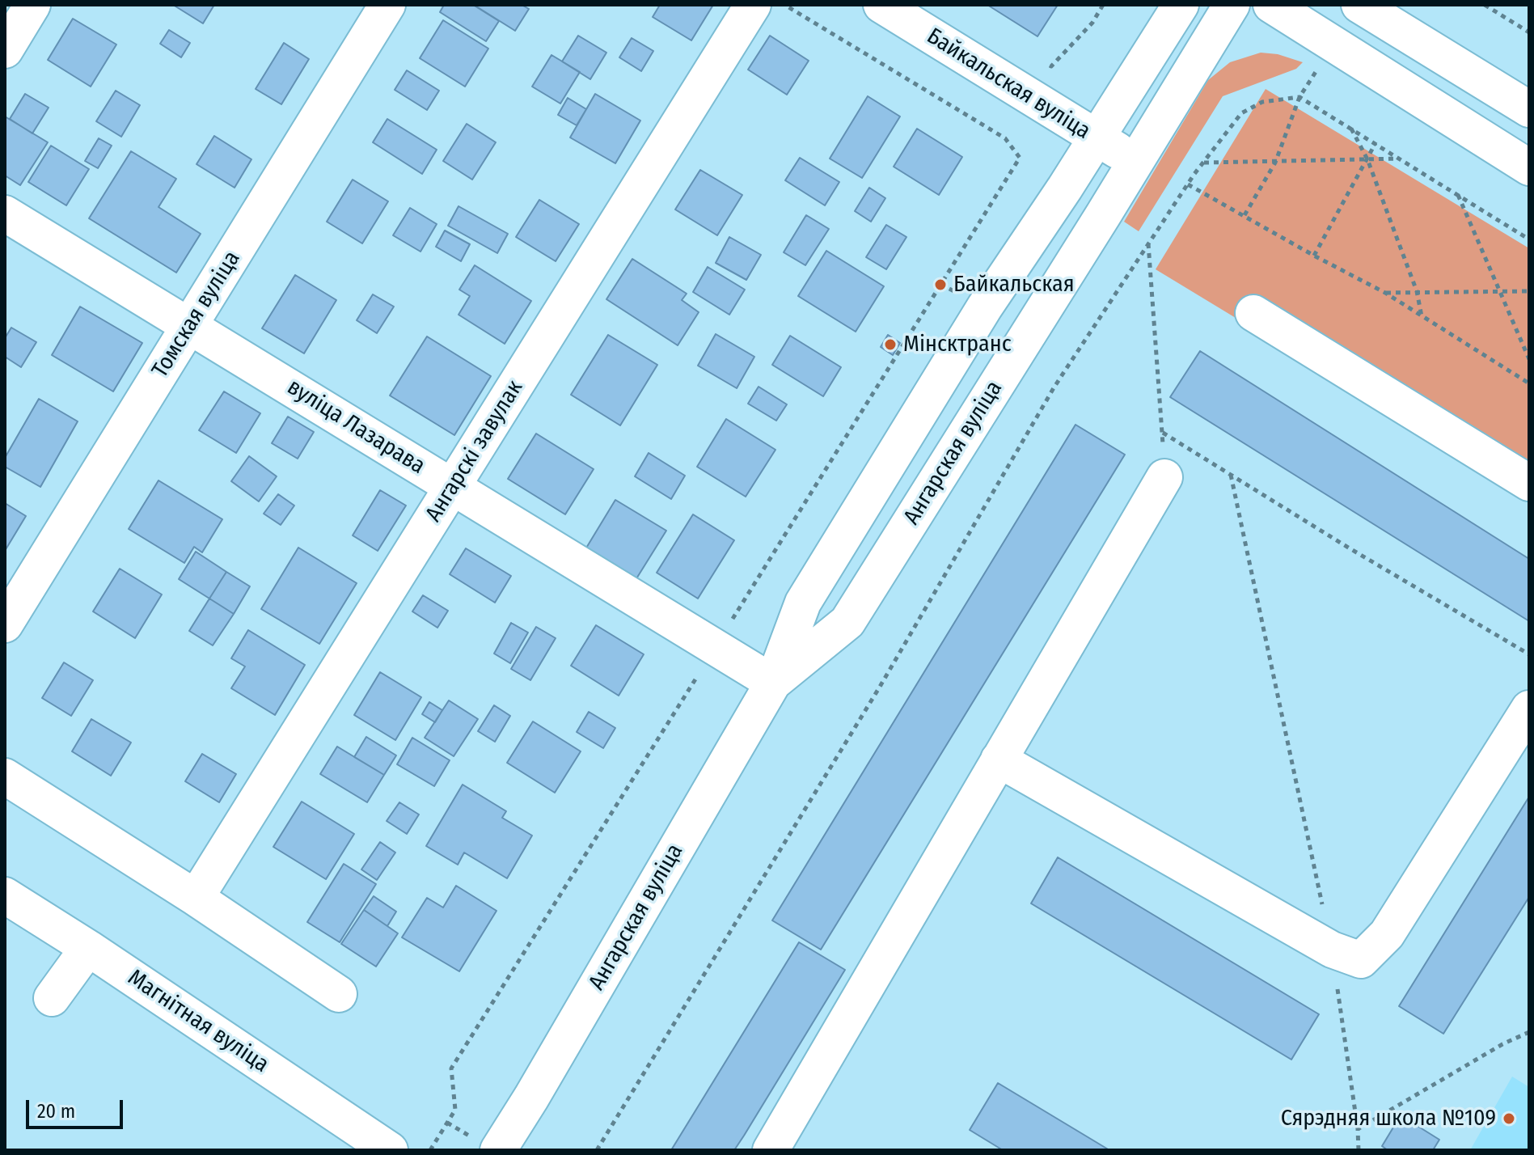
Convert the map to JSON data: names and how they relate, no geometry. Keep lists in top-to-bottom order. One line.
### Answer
{"streets":{"street":["Байкальская вуліца","Томская вуліца","вуліца Лазарава","Ангарскі завулак","Ангарская вуліца","Магнітная вуліца"]},"crossings":[["Байкальская вуліца","Ангарская вуліца"],["Томская вуліца","вуліца Лазарава"],["вуліца Лазарава","Ангарскі завулак"],["вуліца Лазарава","Ангарская вуліца"]],"places":["Байкальская","Мінсктранс","Сярэдняя школа №109"],"scale_bar":"20 m"}
